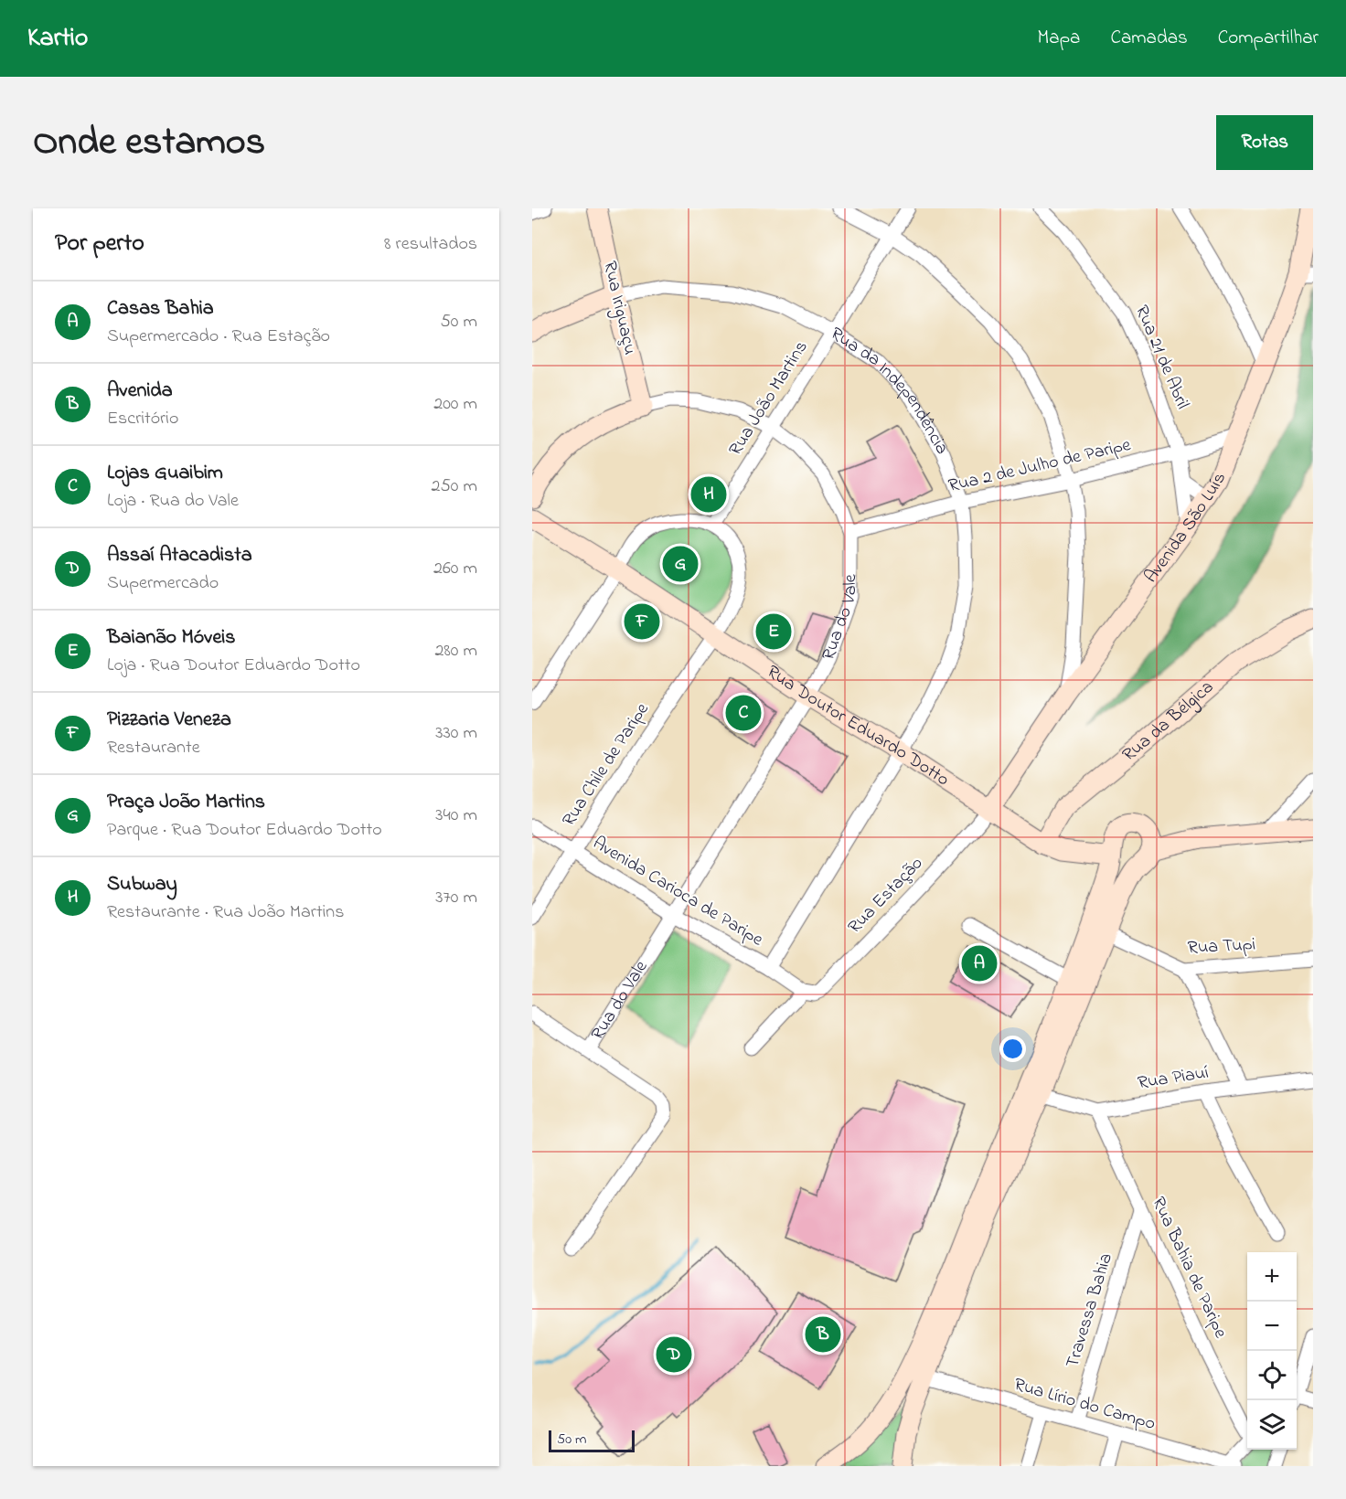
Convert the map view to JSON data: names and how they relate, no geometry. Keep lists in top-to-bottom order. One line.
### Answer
{"streets":{"main road":["Rua Iriguaçu","Rua da Independência","Avenida São Luís","Rua do Vale","Rua da Bélgica","Rua Doutor Eduardo Dotto"],"street":["Rua 21 de Abril","Rua João Martins","Rua 2 de Julho de Paripe","Rua Chile de Paripe","Avenida Carioca de Paripe","Rua Estação","Rua Tupi","Rua Piauí","Rua Bahia de Paripe","Travessa Bahia","Rua Lírio do Campo"]},"crossings":[["Rua Iriguaçu","Rua da Independência"],["Rua Iriguaçu","Rua do Vale"],["Rua 21 de Abril","Rua 2 de Julho de Paripe"],["Rua 21 de Abril","Avenida São Luís"],["Rua da Independência","Rua João Martins"],["Rua da Independência","Rua 2 de Julho de Paripe"],["Rua da Independência","Rua Doutor Eduardo Dotto"],["Rua da Independência","Avenida Carioca de Paripe"],["Rua João Martins","Rua do Vale"],["Rua João Martins","Rua Chile de Paripe"],["Rua 2 de Julho de Paripe","Avenida São Luís"],["Rua 2 de Julho de Paripe","Rua do Vale"],["Avenida São Luís","Rua Doutor Eduardo Dotto"],["Avenida São Luís","Rua Estação"],["Rua do Vale","Rua Doutor Eduardo Dotto"],["Rua do Vale","Avenida Carioca de Paripe"],["Rua da Bélgica","Rua Doutor Eduardo Dotto"],["Rua Doutor Eduardo Dotto","Rua Chile de Paripe"],["Rua Doutor Eduardo Dotto","Rua Estação"],["Rua Chile de Paripe","Avenida Carioca de Paripe"],["Avenida Carioca de Paripe","Rua Estação"],["Rua Piauí","Rua Bahia de Paripe"],["Rua Bahia de Paripe","Travessa Bahia"],["Travessa Bahia","Rua Lírio do Campo"]],"scale_bar":"50 m","page":{"header":"Kartio","nav":["Mapa","Camadas","Compartilhar"],"title":"Onde estamos","buttons":"Rotas","heading":["Por perto","8 resultados"],"list":[{"mark":"A","name":"Casas Bahia","note":"Supermercado · Rua Estação","value":"50 m"},{"mark":"B","name":"Avenida","note":"Escritório","value":"200 m"},{"mark":"C","name":"Lojas Guaibim","note":"Loja · Rua do Vale","value":"250 m"},{"mark":"D","name":"Assaí Atacadista","note":"Supermercado","value":"260 m"},{"mark":"E","name":"Baianão Móveis","note":"Loja · Rua Doutor Eduardo Dotto","value":"280 m"},{"mark":"F","name":"Pizzaria Veneza","note":"Restaurante","value":"330 m"},{"mark":"G","name":"Praça João Martins","note":"Parque · Rua Doutor Eduardo Dotto","value":"340 m"},{"mark":"H","name":"Subway","note":"Restaurante · Rua João Martins","value":"370 m"}],"pins":["H","G","F","E","C","A","B","D"],"map_buttons":["+","−"],"scale":"50 m"}}
